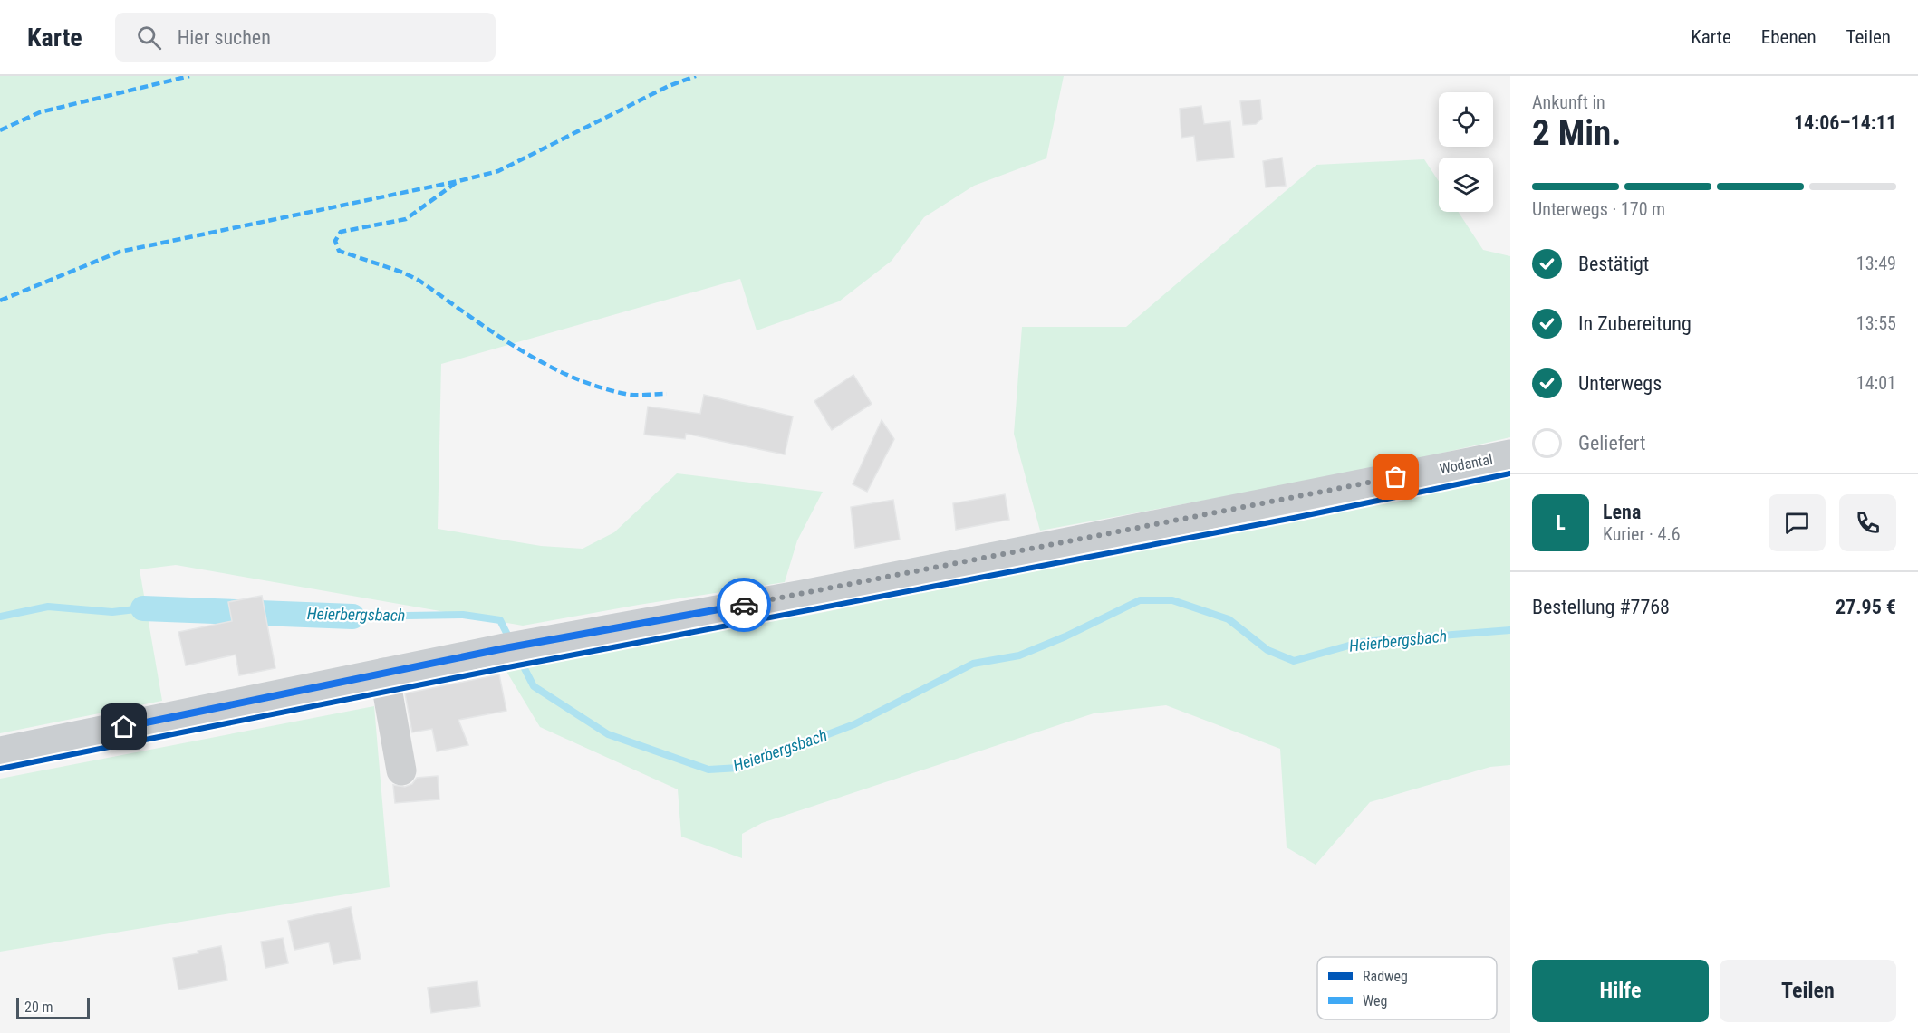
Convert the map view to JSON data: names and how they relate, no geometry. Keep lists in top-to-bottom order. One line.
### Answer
{"streets":{"main road":["Wodantal"]},"water":["Heierbergsbach"],"legend":["Radweg","Weg"],"scale_bar":"20 m","page":{"header":"Karte","search":"Hier suchen","nav":["Karte","Ebenen","Teilen"],"heading":["2 Min.","Ankunft in","14:06–14:11"],"panel":["Lena","Kurier · 4.6","Bestellung #7768","27.95 €"],"bar":"Unterwegs · 170 m","list":[["Bestätigt","13:49"],["In Zubereitung","13:55"],["Unterwegs","14:01"],"Geliefert"],"round":"L","buttons":["Hilfe","Teilen"],"scale":"20 m"}}
